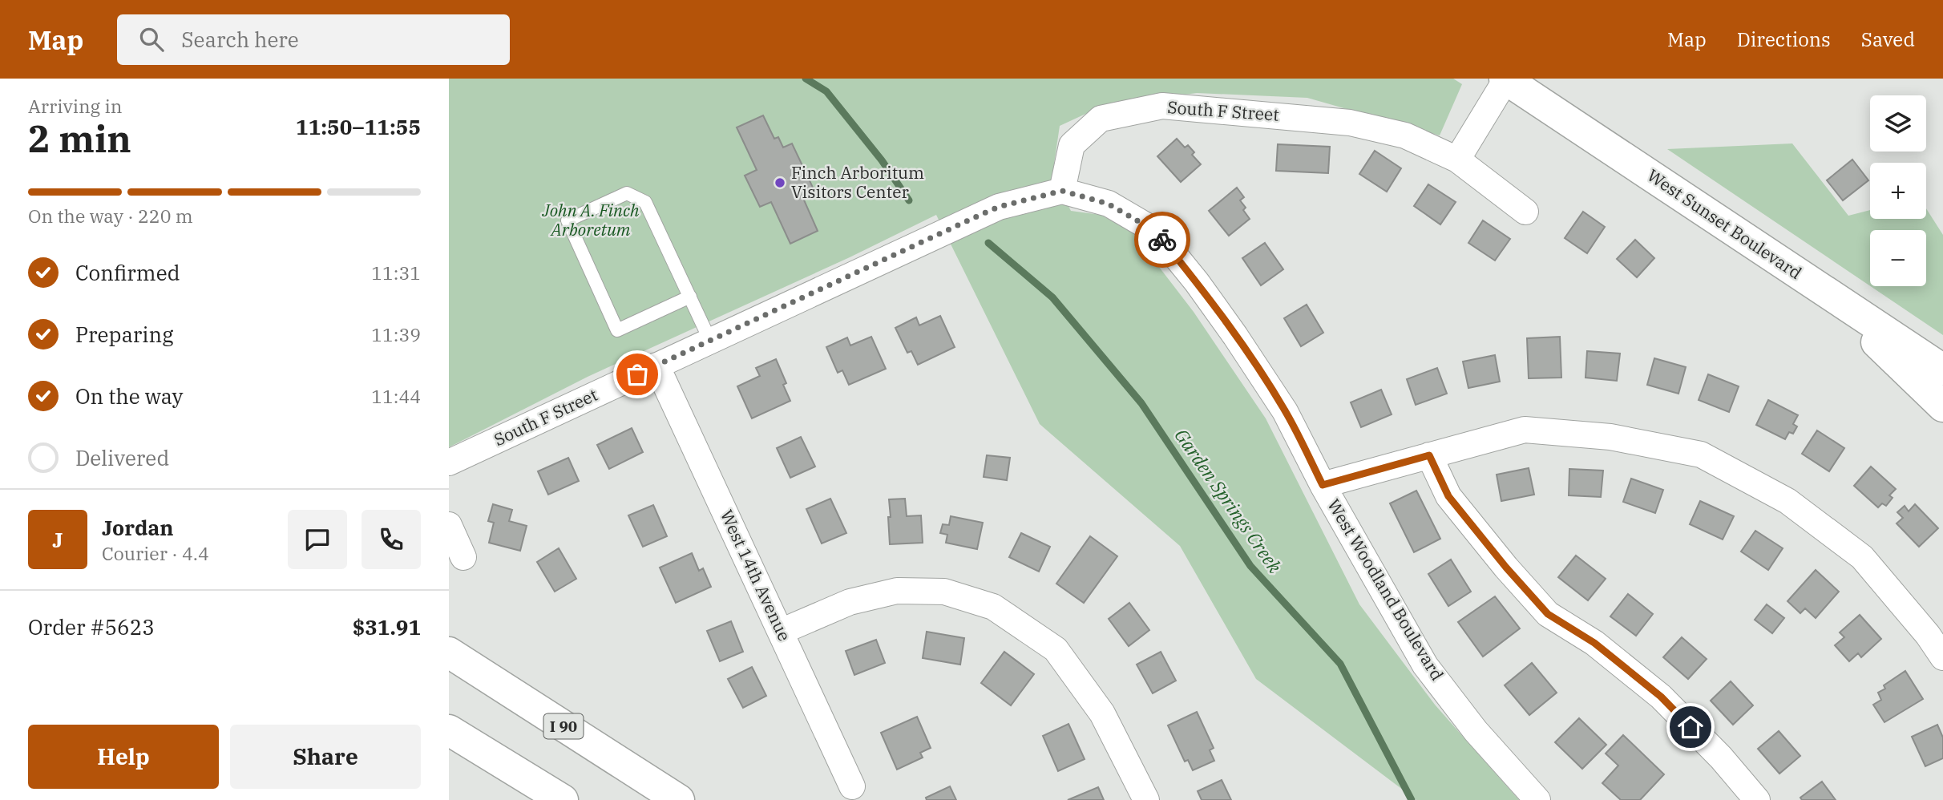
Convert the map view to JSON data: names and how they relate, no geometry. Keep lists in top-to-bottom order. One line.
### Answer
{"streets":{"main road":["West Sunset Boulevard","I 90"],"street":["South F Street","West 14th Avenue","West Woodland Boulevard"]},"crossings":[["South F Street","West 14th Avenue"],["South F Street","West Woodland Boulevard"]],"water":["Garden Springs Creek"],"parks":["John A. Finch Arboretum"],"places":["Finch Arboritum Visitors Center"],"page":{"header":"Map","search":"Search here","nav":["Map","Directions","Saved"],"heading":["2 min","Arriving in","11:50–11:55"],"panel":["Jordan","Courier · 4.4","Order #5623","$31.91"],"map_buttons":["+","−"],"bar":"On the way · 220 m","list":[["Confirmed","11:31"],["Preparing","11:39"],["On the way","11:44"],"Delivered"],"round":"J","buttons":["Help","Share"]}}
